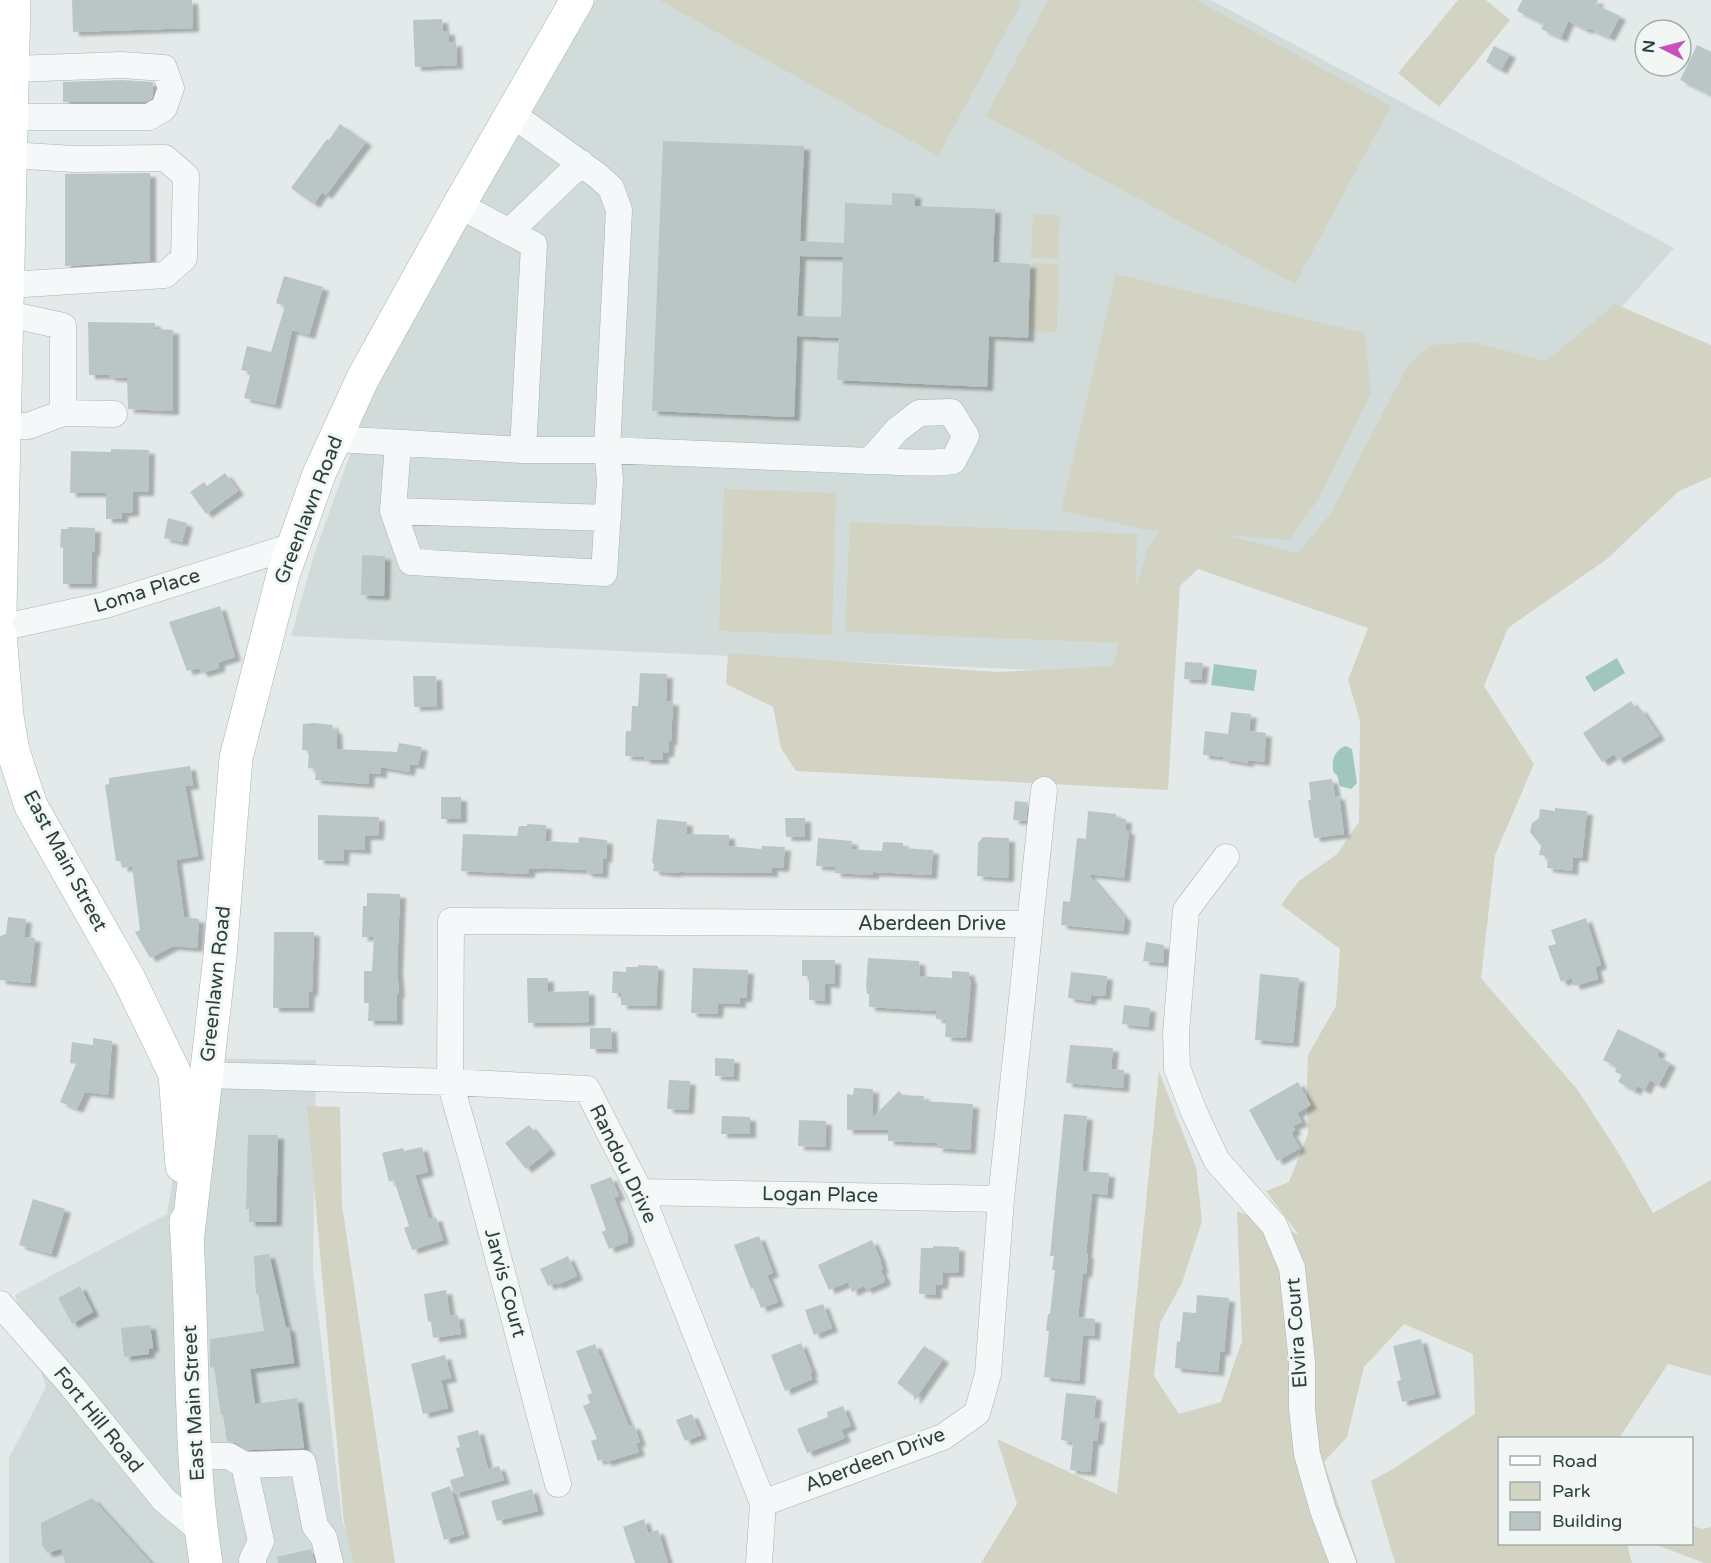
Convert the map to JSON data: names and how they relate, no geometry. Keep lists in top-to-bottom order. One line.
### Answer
{"streets":{"main road":["Greenlawn Road","East Main Street"],"street":["Loma Place","Aberdeen Drive","Randou Drive","Logan Place","Jarvis Court","Elvira Court","Fort Hill Road"]},"crossings":[["Greenlawn Road","Loma Place"],["Greenlawn Road","East Main Street"],["Greenlawn Road","Randou Drive"],["East Main Street","Randou Drive"],["East Main Street","Fort Hill Road"],["Aberdeen Drive","Randou Drive"],["Aberdeen Drive","Logan Place"],["Aberdeen Drive","Jarvis Court"],["Randou Drive","Logan Place"],["Randou Drive","Jarvis Court"]],"legend":["Road","Park","Building"],"north":"left"}
